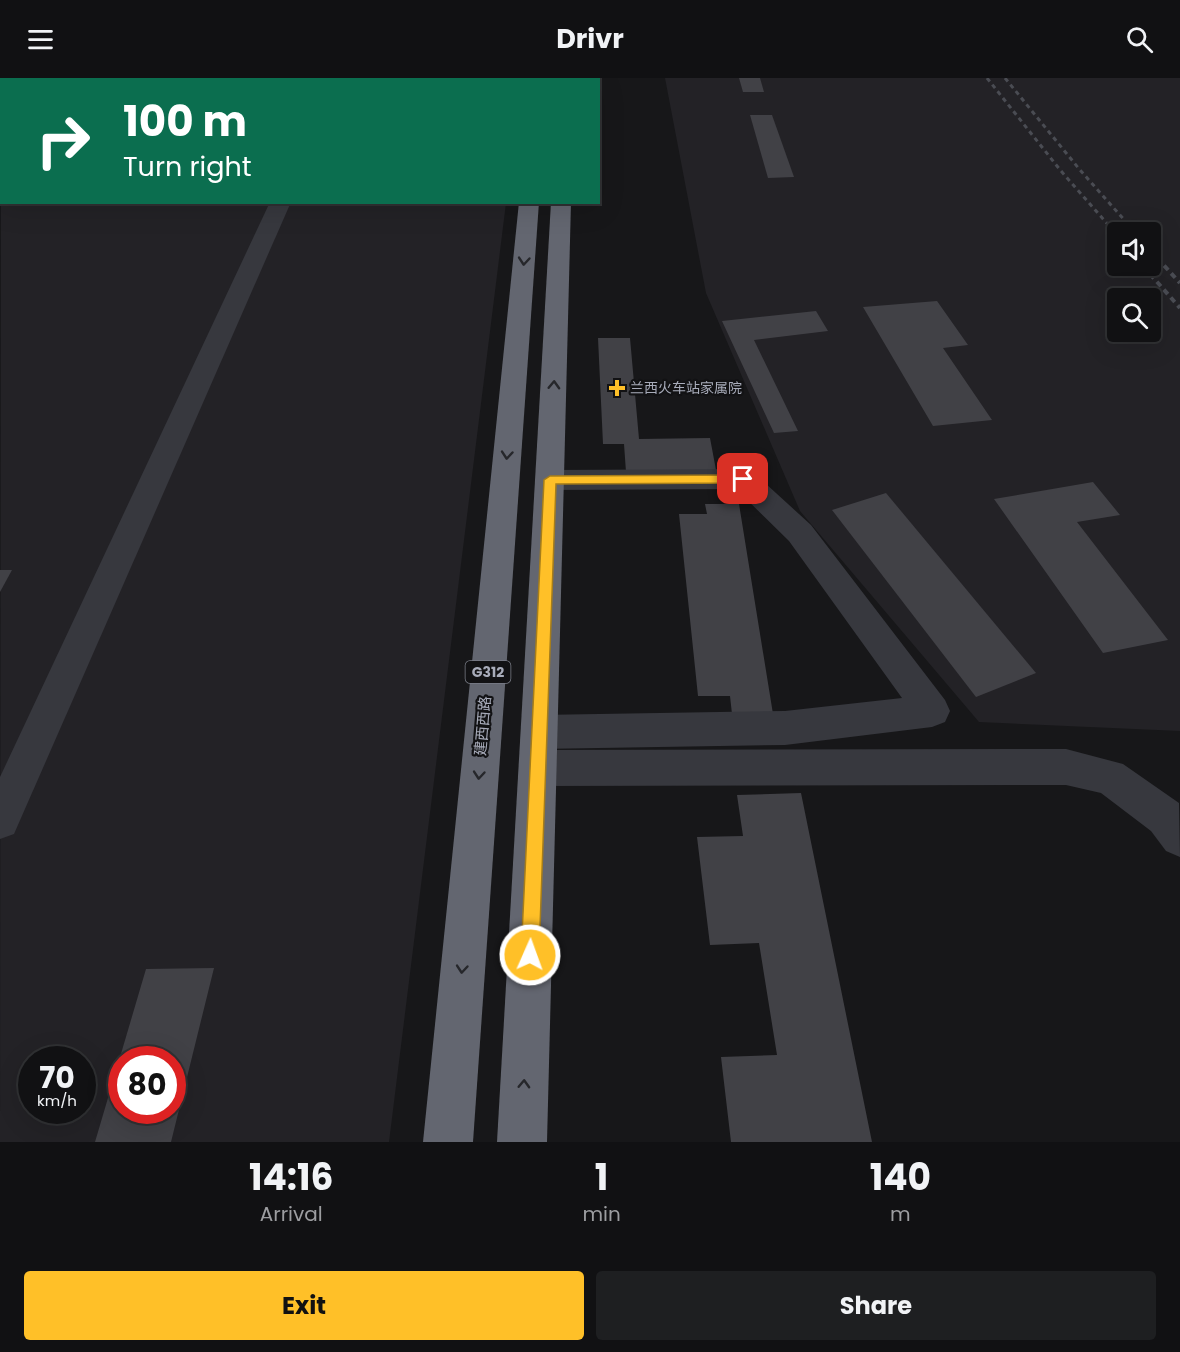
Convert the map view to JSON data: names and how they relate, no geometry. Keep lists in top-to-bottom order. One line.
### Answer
{"streets":{"highway":["G312","建西西路"]},"places":{"health":["兰西火车站家属院"]},"page":{"header":"Drivr","turn":["100 m","Turn right"],"speed":"70 km/h","limit":"80","eta":["14:16","Arrival","1","min","140","m"],"buttons":["Exit","Share"]}}
